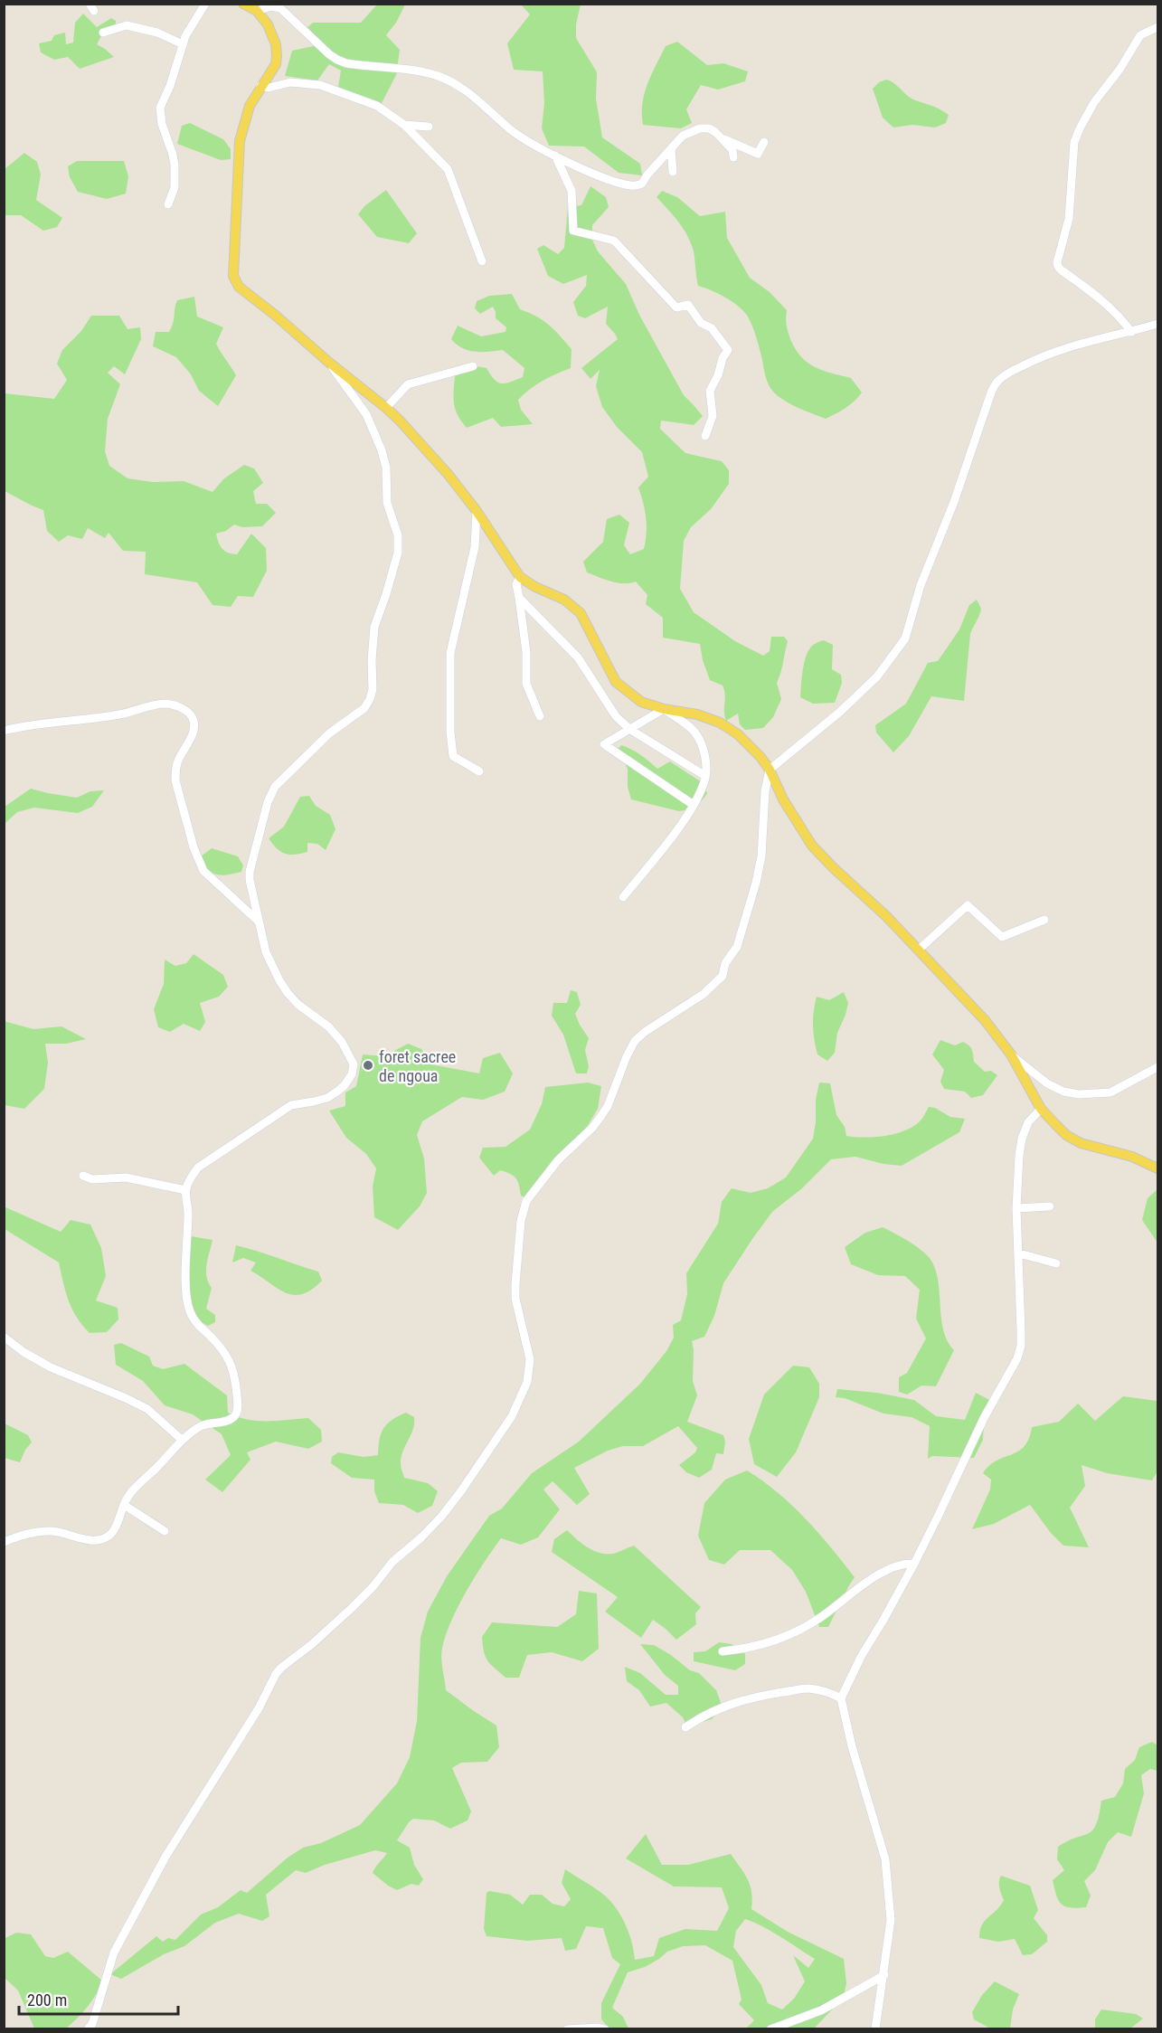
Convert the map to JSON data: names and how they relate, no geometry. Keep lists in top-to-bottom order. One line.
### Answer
{"places":["foret sacree de ngoua"],"scale_bar":"200 m"}
